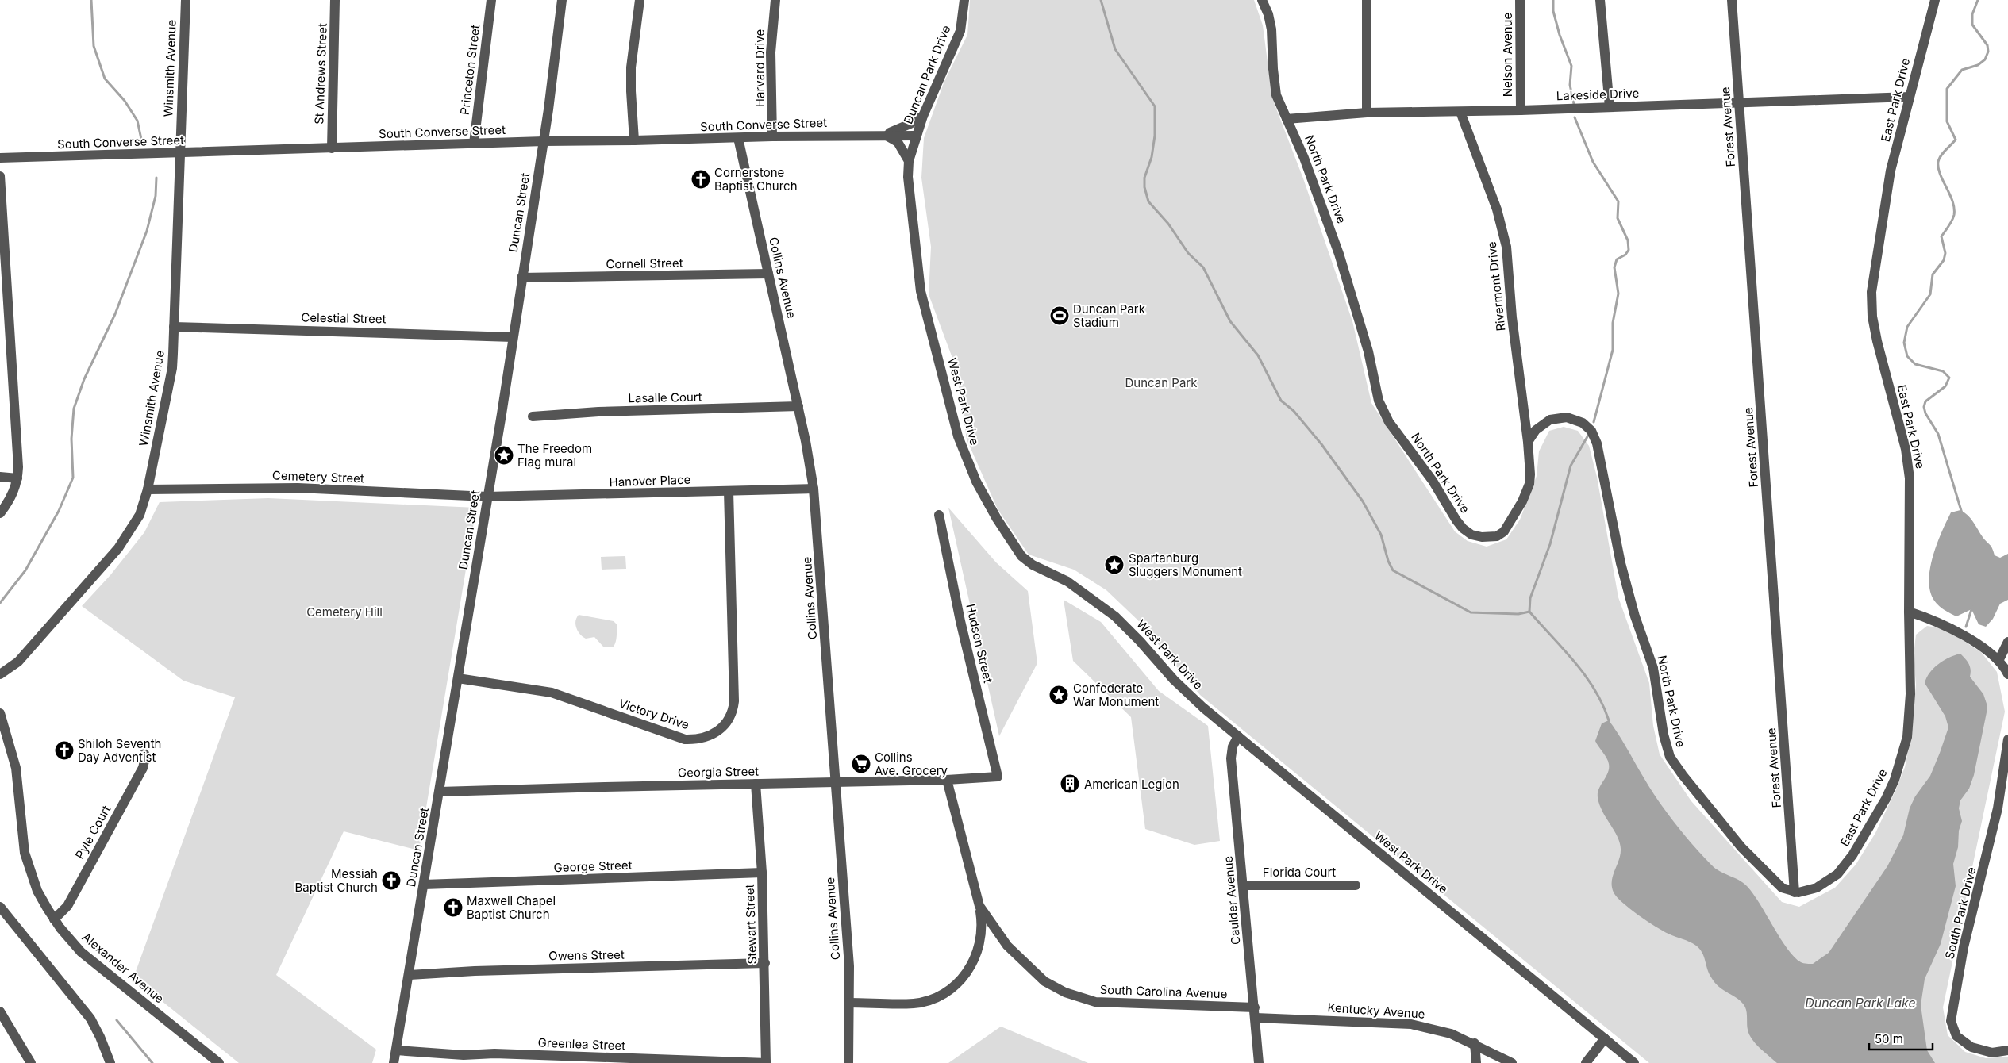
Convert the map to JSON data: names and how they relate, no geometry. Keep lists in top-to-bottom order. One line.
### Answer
{"streets":{"street":["Nelson Avenue","Winsmith Avenue","Harvard Drive","Princeton Street","St Andrews Street","Duncan Park Drive","Lakeside Drive","East Park Drive","South Converse Street","Forest Avenue","North Park Drive","Duncan Street","Cornell Street","Collins Avenue","Rivermont Drive","Celestial Street","Lasalle Court","West Park Drive","Cemetery Street","Hanover Place","Hudson Street","Victory Drive","Georgia Street","Pyle Court","George Street","Florida Court","Caulder Avenue","South Park Drive","Stewart Street","Owens Street","Alexander Avenue","South Carolina Avenue","Kentucky Avenue","Greenlea Street"]},"crossings":[["Nelson Avenue","Lakeside Drive"],["Winsmith Avenue","South Converse Street"],["Winsmith Avenue","Celestial Street"],["Winsmith Avenue","Cemetery Street"],["Harvard Drive","South Converse Street"],["Princeton Street","South Converse Street"],["St Andrews Street","South Converse Street"],["Duncan Park Drive","South Converse Street"],["Duncan Park Drive","West Park Drive"],["Lakeside Drive","East Park Drive"],["Lakeside Drive","Forest Avenue"],["Lakeside Drive","North Park Drive"],["Lakeside Drive","Rivermont Drive"],["East Park Drive","Forest Avenue"],["East Park Drive","North Park Drive"],["South Converse Street","Duncan Street"],["South Converse Street","Collins Avenue"],["South Converse Street","West Park Drive"],["Forest Avenue","North Park Drive"],["North Park Drive","Rivermont Drive"],["Duncan Street","Cornell Street"],["Duncan Street","Celestial Street"],["Duncan Street","Cemetery Street"],["Duncan Street","Hanover Place"],["Duncan Street","Victory Drive"],["Duncan Street","Georgia Street"],["Duncan Street","George Street"],["Duncan Street","Owens Street"],["Duncan Street","Greenlea Street"],["Cornell Street","Collins Avenue"],["Collins Avenue","Lasalle Court"],["Collins Avenue","Hanover Place"],["Collins Avenue","Georgia Street"],["West Park Drive","Caulder Avenue"],["Cemetery Street","Hanover Place"],["Hanover Place","Victory Drive"],["Hudson Street","Georgia Street"],["Georgia Street","Stewart Street"],["Georgia Street","South Carolina Avenue"],["Pyle Court","Alexander Avenue"],["George Street","Stewart Street"],["Florida Court","Caulder Avenue"],["Caulder Avenue","South Carolina Avenue"],["Caulder Avenue","Kentucky Avenue"],["Stewart Street","Owens Street"],["Stewart Street","Greenlea Street"]],"water":["Duncan Park Lake"],"parks":["Duncan Park","Cemetery Hill"],"places":{"church":["Cornerstone Baptist Church","Shiloh Seventh Day Adventist","Messiah Baptist Church","Maxwell Chapel Baptist Church"],"sports":["Duncan Park Stadium"],"place":["The Freedom Flag mural","Spartanburg Sluggers Monument","Confederate War Monument"],"supermarket":["Collins Ave. Grocery"],"building":["American Legion"]},"scale_bar":"50 m"}
